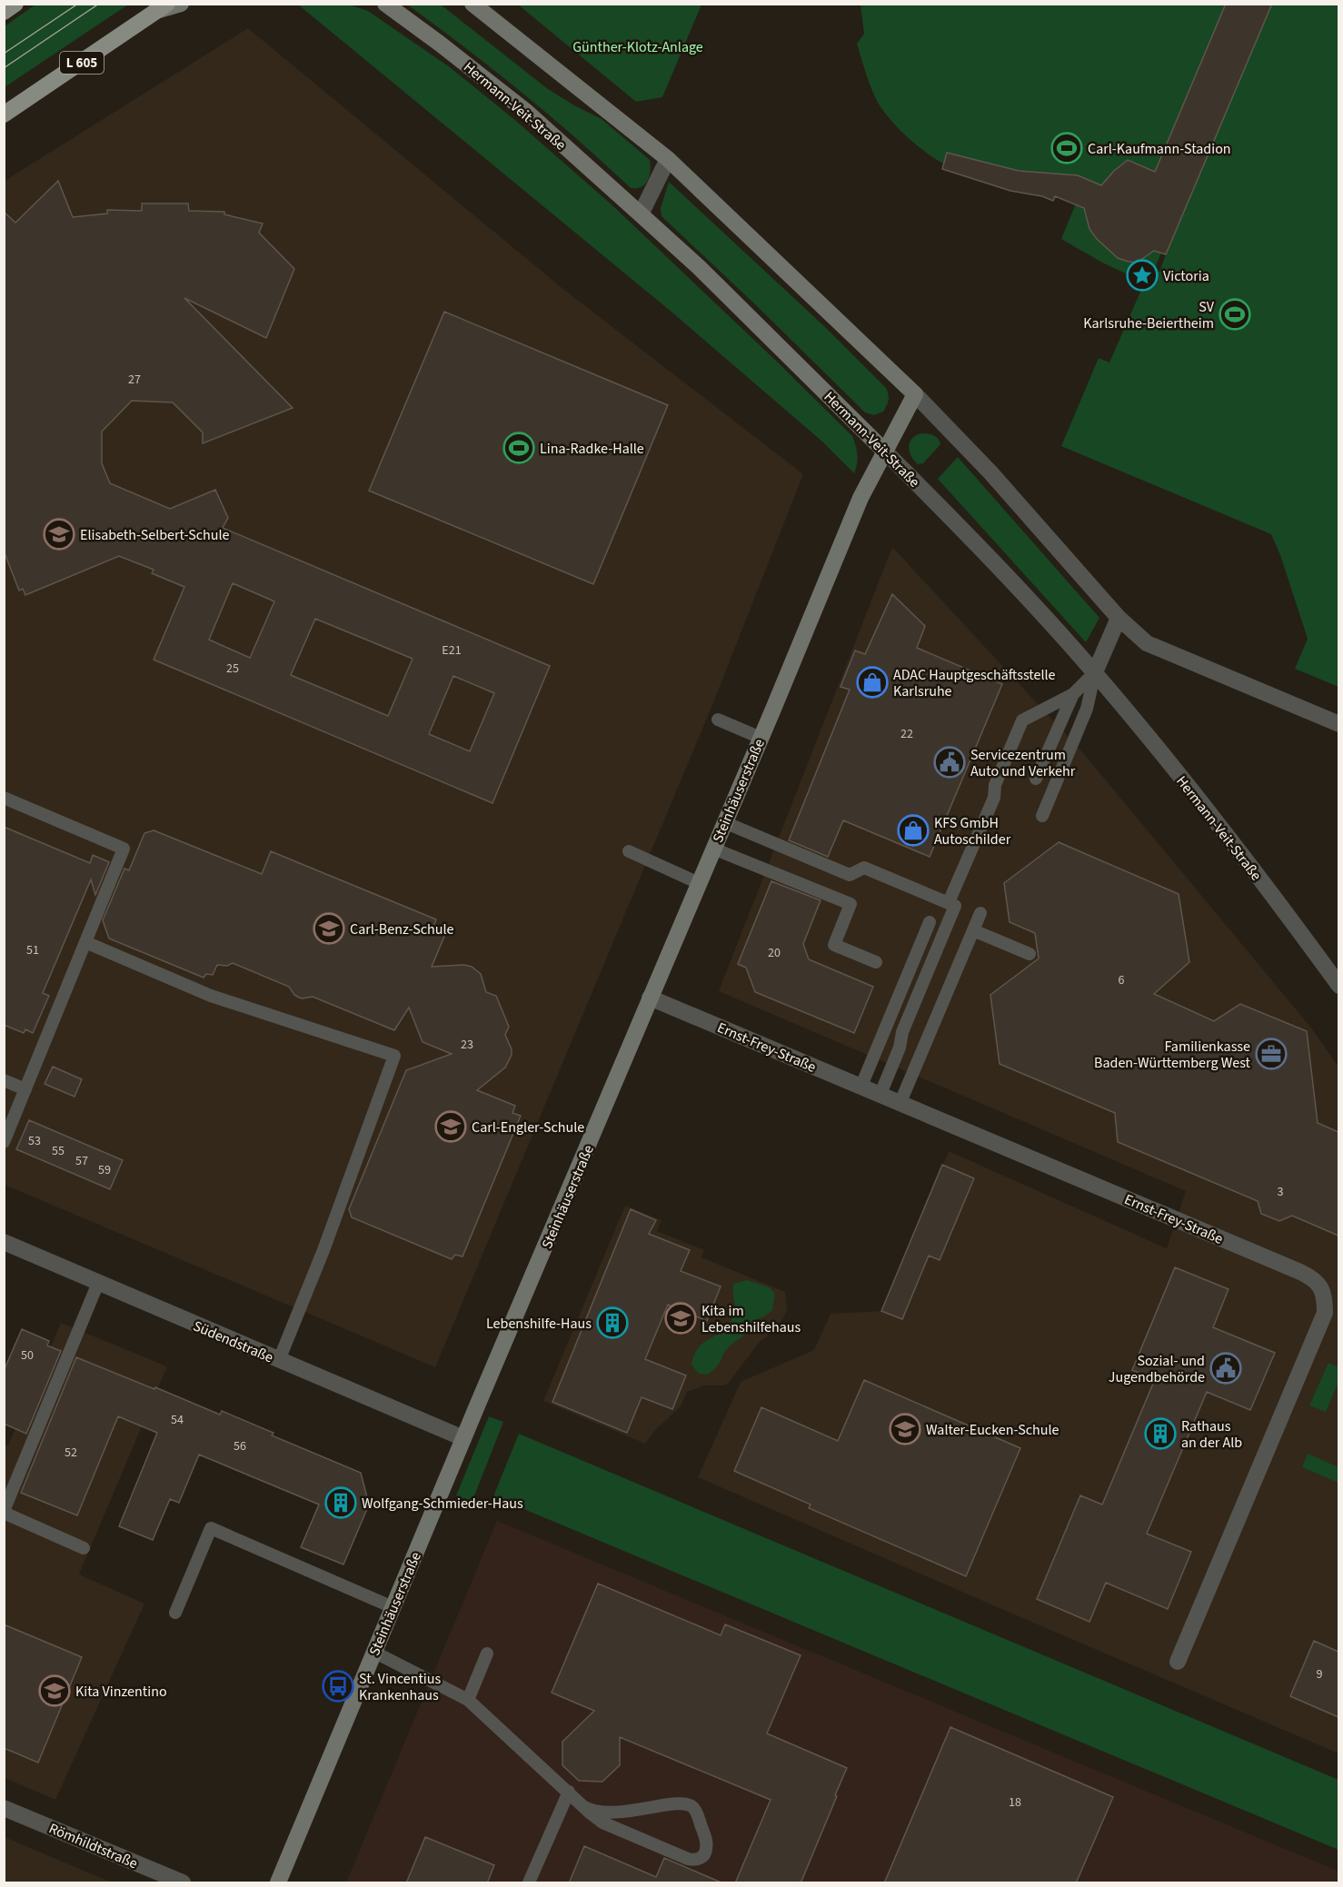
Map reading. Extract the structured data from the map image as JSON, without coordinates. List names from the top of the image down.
{
  "streets": {
    "main road": ["L 605"],
    "street": [
      "Hermann-Veit-Straße",
      "Steinhäuserstraße",
      "Ernst-Frey-Straße",
      "Südendstraße",
      "Römhildtstraße"
    ]
  },
  "crossings": [
    ["Hermann-Veit-Straße", "Steinhäuserstraße"],
    ["Steinhäuserstraße", "Ernst-Frey-Straße"],
    ["Steinhäuserstraße", "Südendstraße"]
  ],
  "parks": ["Günther-Klotz-Anlage"],
  "places": {
    "sports": ["Carl-Kaufmann-Stadion", "SV Karlsruhe-Beiertheim", "Lina-Radke-Halle"],
    "place": ["Victoria"],
    "school or university": [
      "Elisabeth-Selbert-Schule",
      "Carl-Benz-Schule",
      "Carl-Engler-Schule",
      "Kita im Lebenshilfehaus",
      "Walter-Eucken-Schule",
      "Kita Vinzentino"
    ],
    "shop": ["ADAC Hauptgeschäftsstelle Karlsruhe", "KFS GmbH Autoschilder"],
    "public building": ["Servicezentrum Auto und Verkehr", "Sozial- und Jugendbehörde"],
    "office": ["Familienkasse Baden-Württemberg West"],
    "building": ["Lebenshilfe-Haus", "Rathaus an der Alb", "Wolfgang-Schmieder-Haus"],
    "bus stop": ["St. Vincentius Krankenhaus"]
  },
  "house_numbers": [
    "27",
    "E21",
    "25",
    "22",
    "51",
    "20",
    "6",
    "23",
    "53",
    "55",
    "57",
    "59",
    "3",
    "50",
    "54",
    "56",
    "52",
    "9",
    "18"
  ]
}
